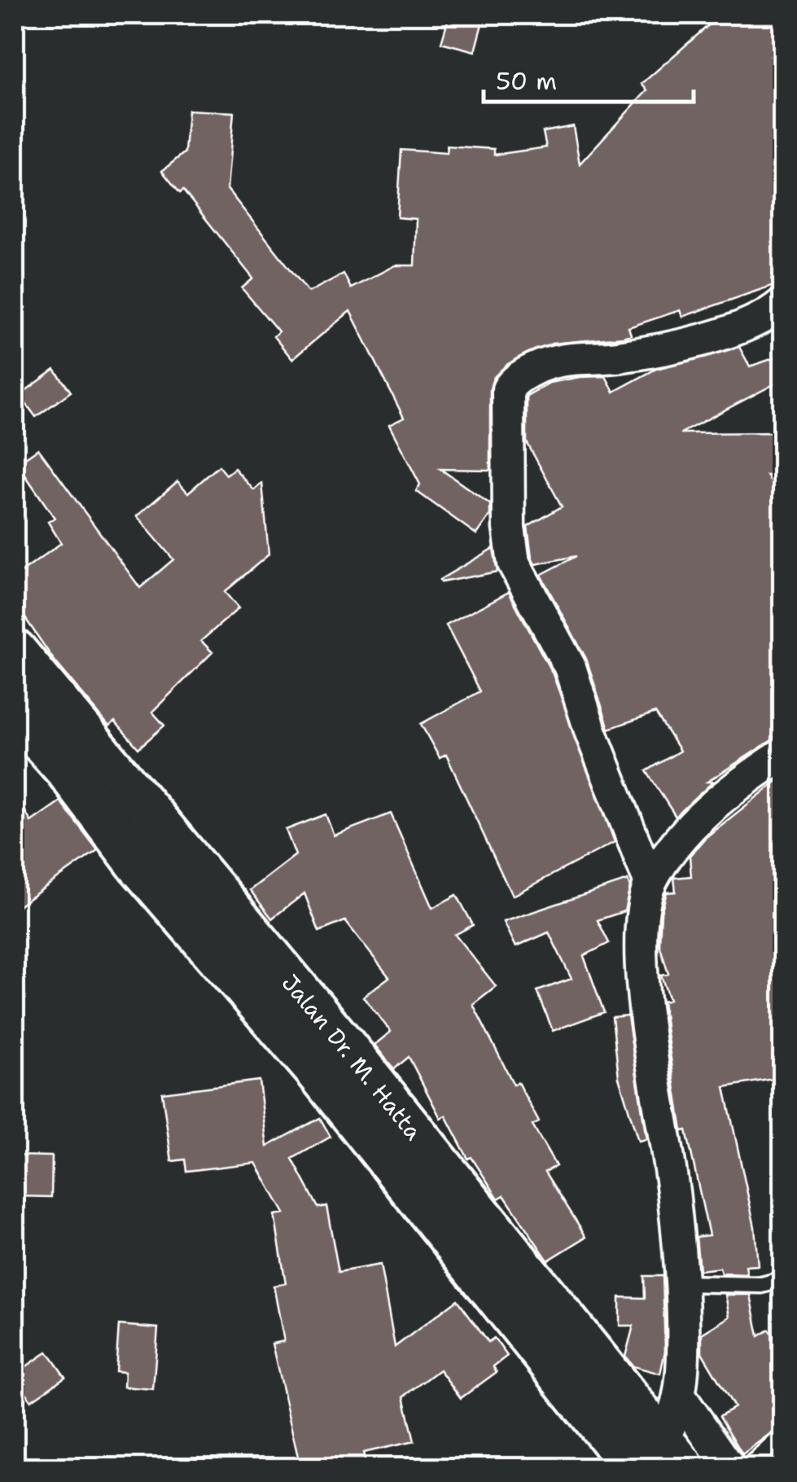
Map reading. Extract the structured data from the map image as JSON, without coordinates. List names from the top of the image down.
{
  "streets": {
    "main road": ["Jalan Dr. M. Hatta"]
  },
  "scale_bar": "50 m"
}
